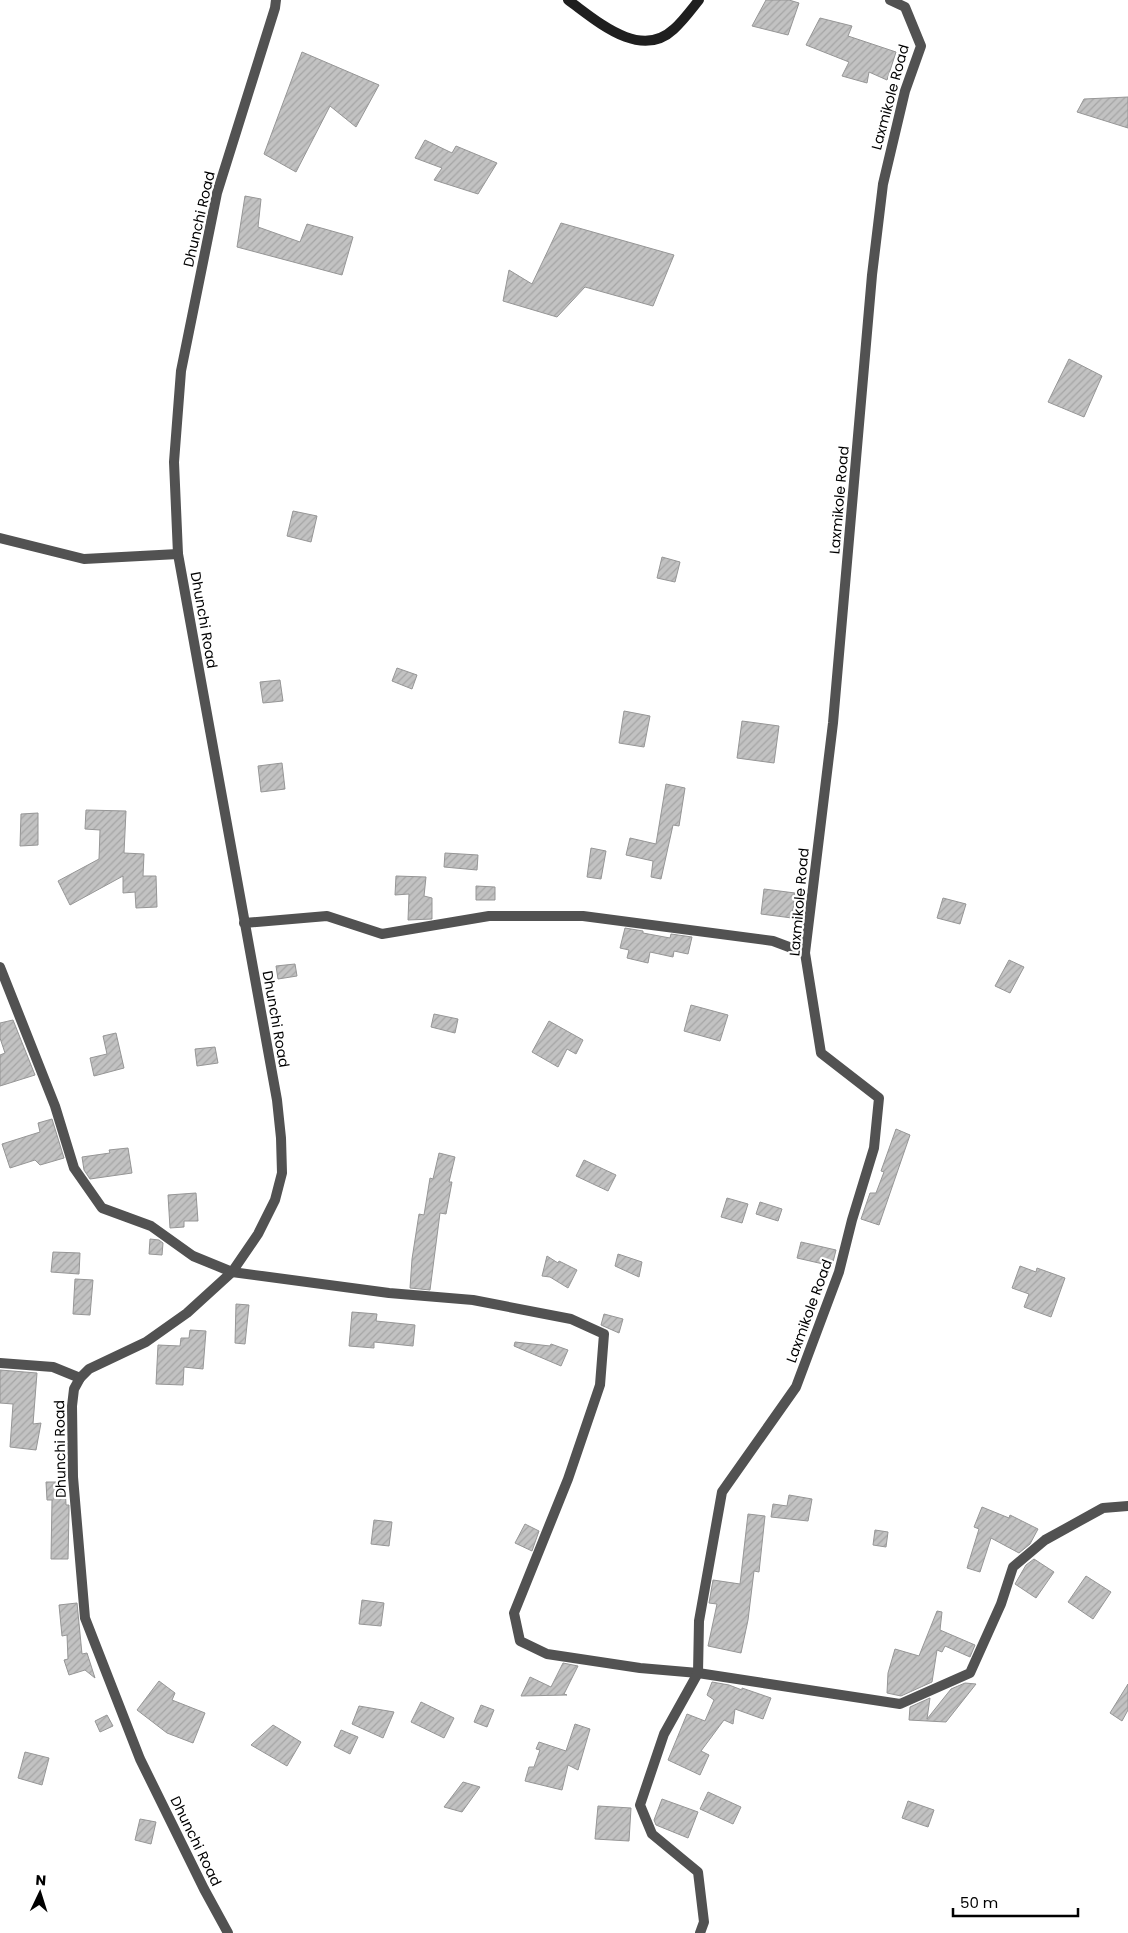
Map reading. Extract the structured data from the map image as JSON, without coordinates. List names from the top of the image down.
{
  "streets": {
    "street": ["Laxmikole Road", "Dhunchi Road"]
  },
  "scale_bar": "50 m",
  "north": "top"
}
